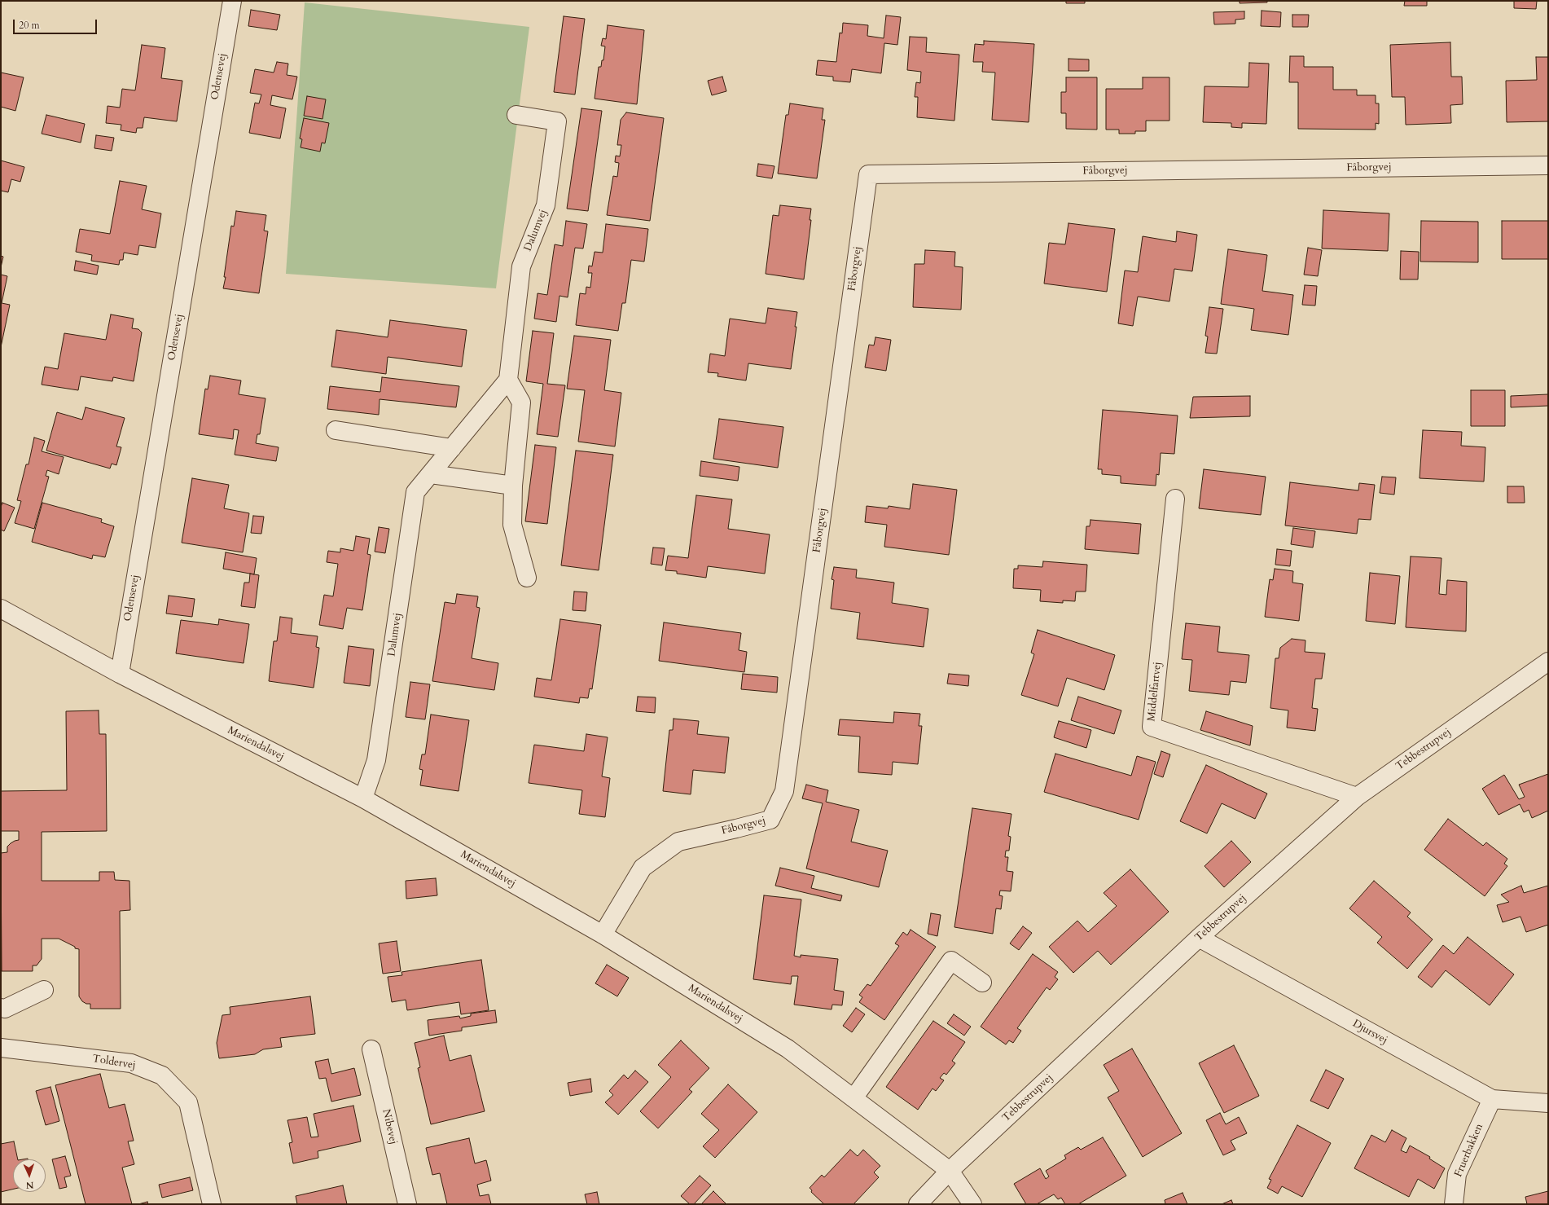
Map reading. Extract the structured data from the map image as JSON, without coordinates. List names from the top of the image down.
{
  "streets": {
    "street": [
      "Odensevej",
      "Fåborgvej",
      "Dalumvej",
      "Middelfartvej",
      "Mariendalsvej",
      "Tebbestrupvej",
      "Djursvej",
      "Toldervej",
      "Nibevej",
      "Fruerbakken"
    ]
  },
  "crossings": [
    ["Odensevej", "Mariendalsvej"],
    ["Fåborgvej", "Mariendalsvej"],
    ["Dalumvej", "Mariendalsvej"],
    ["Middelfartvej", "Tebbestrupvej"],
    ["Mariendalsvej", "Tebbestrupvej"],
    ["Tebbestrupvej", "Djursvej"],
    ["Djursvej", "Fruerbakken"]
  ],
  "scale_bar": "20 m",
  "north": "bottom"
}
